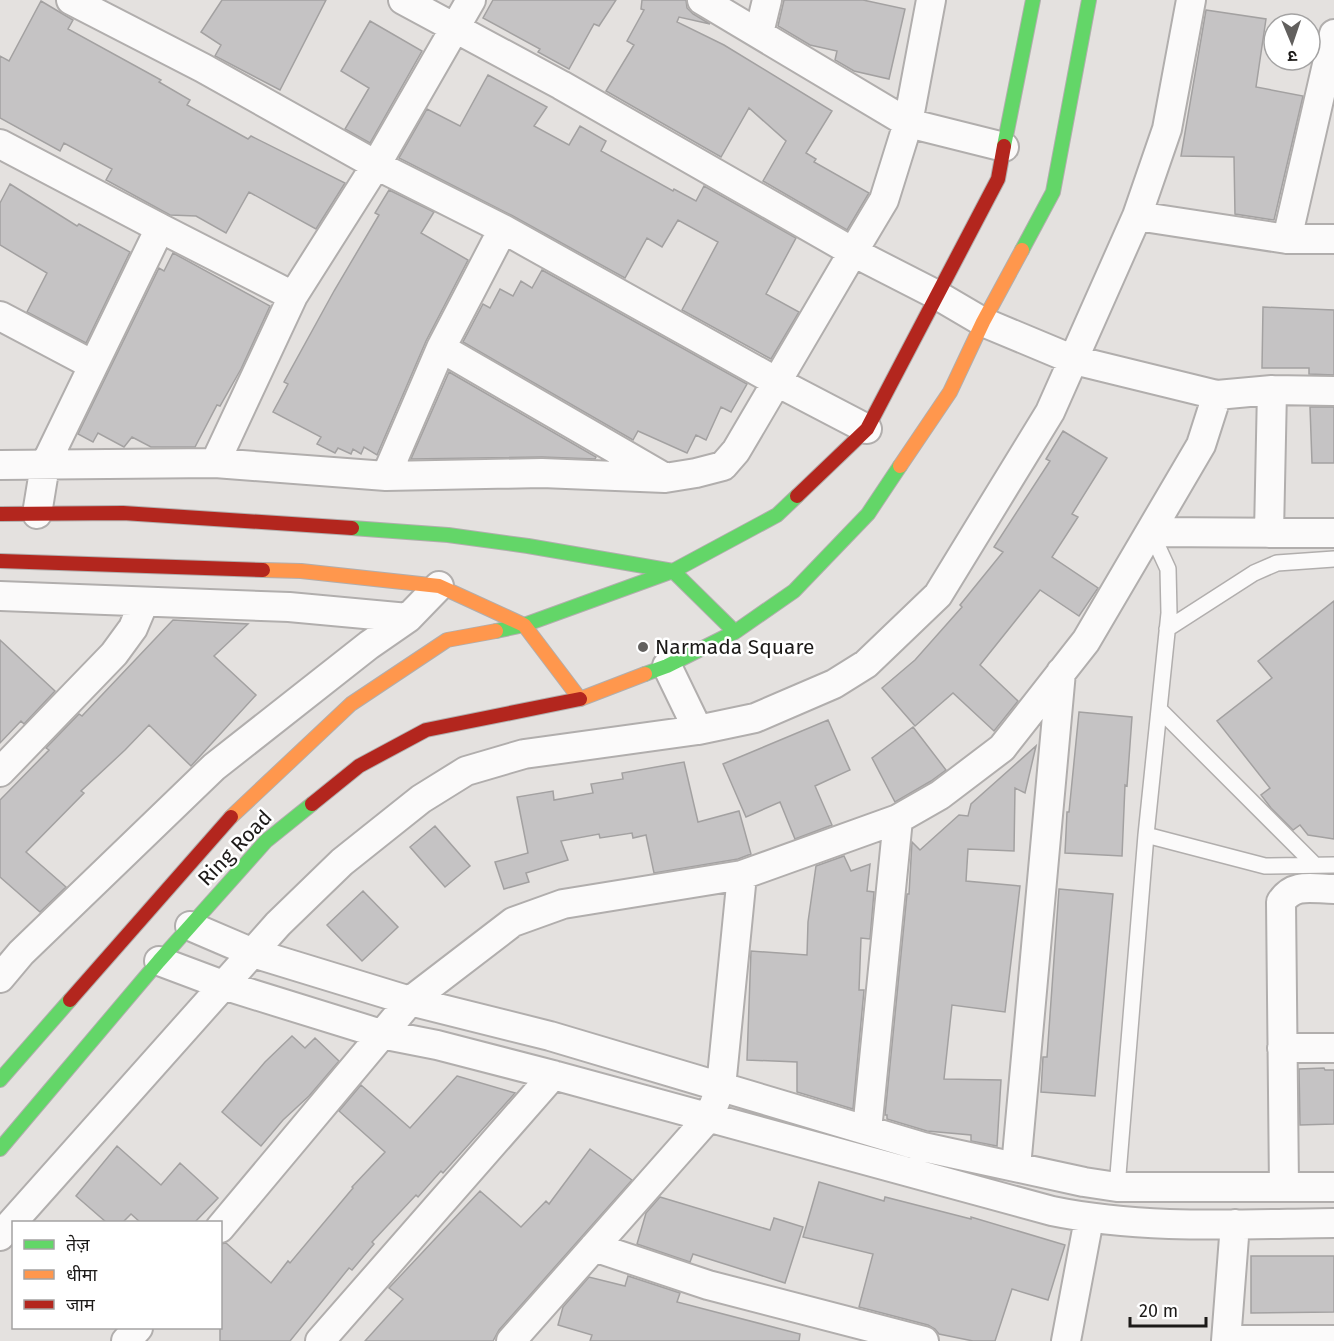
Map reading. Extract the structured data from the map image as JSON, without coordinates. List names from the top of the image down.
{
  "streets": {
    "main road": ["Ring Road"]
  },
  "places": ["Narmada Square"],
  "legend": ["तेज़", "धीमा", "जाम"],
  "scale_bar": "20 m",
  "north": "bottom"
}
